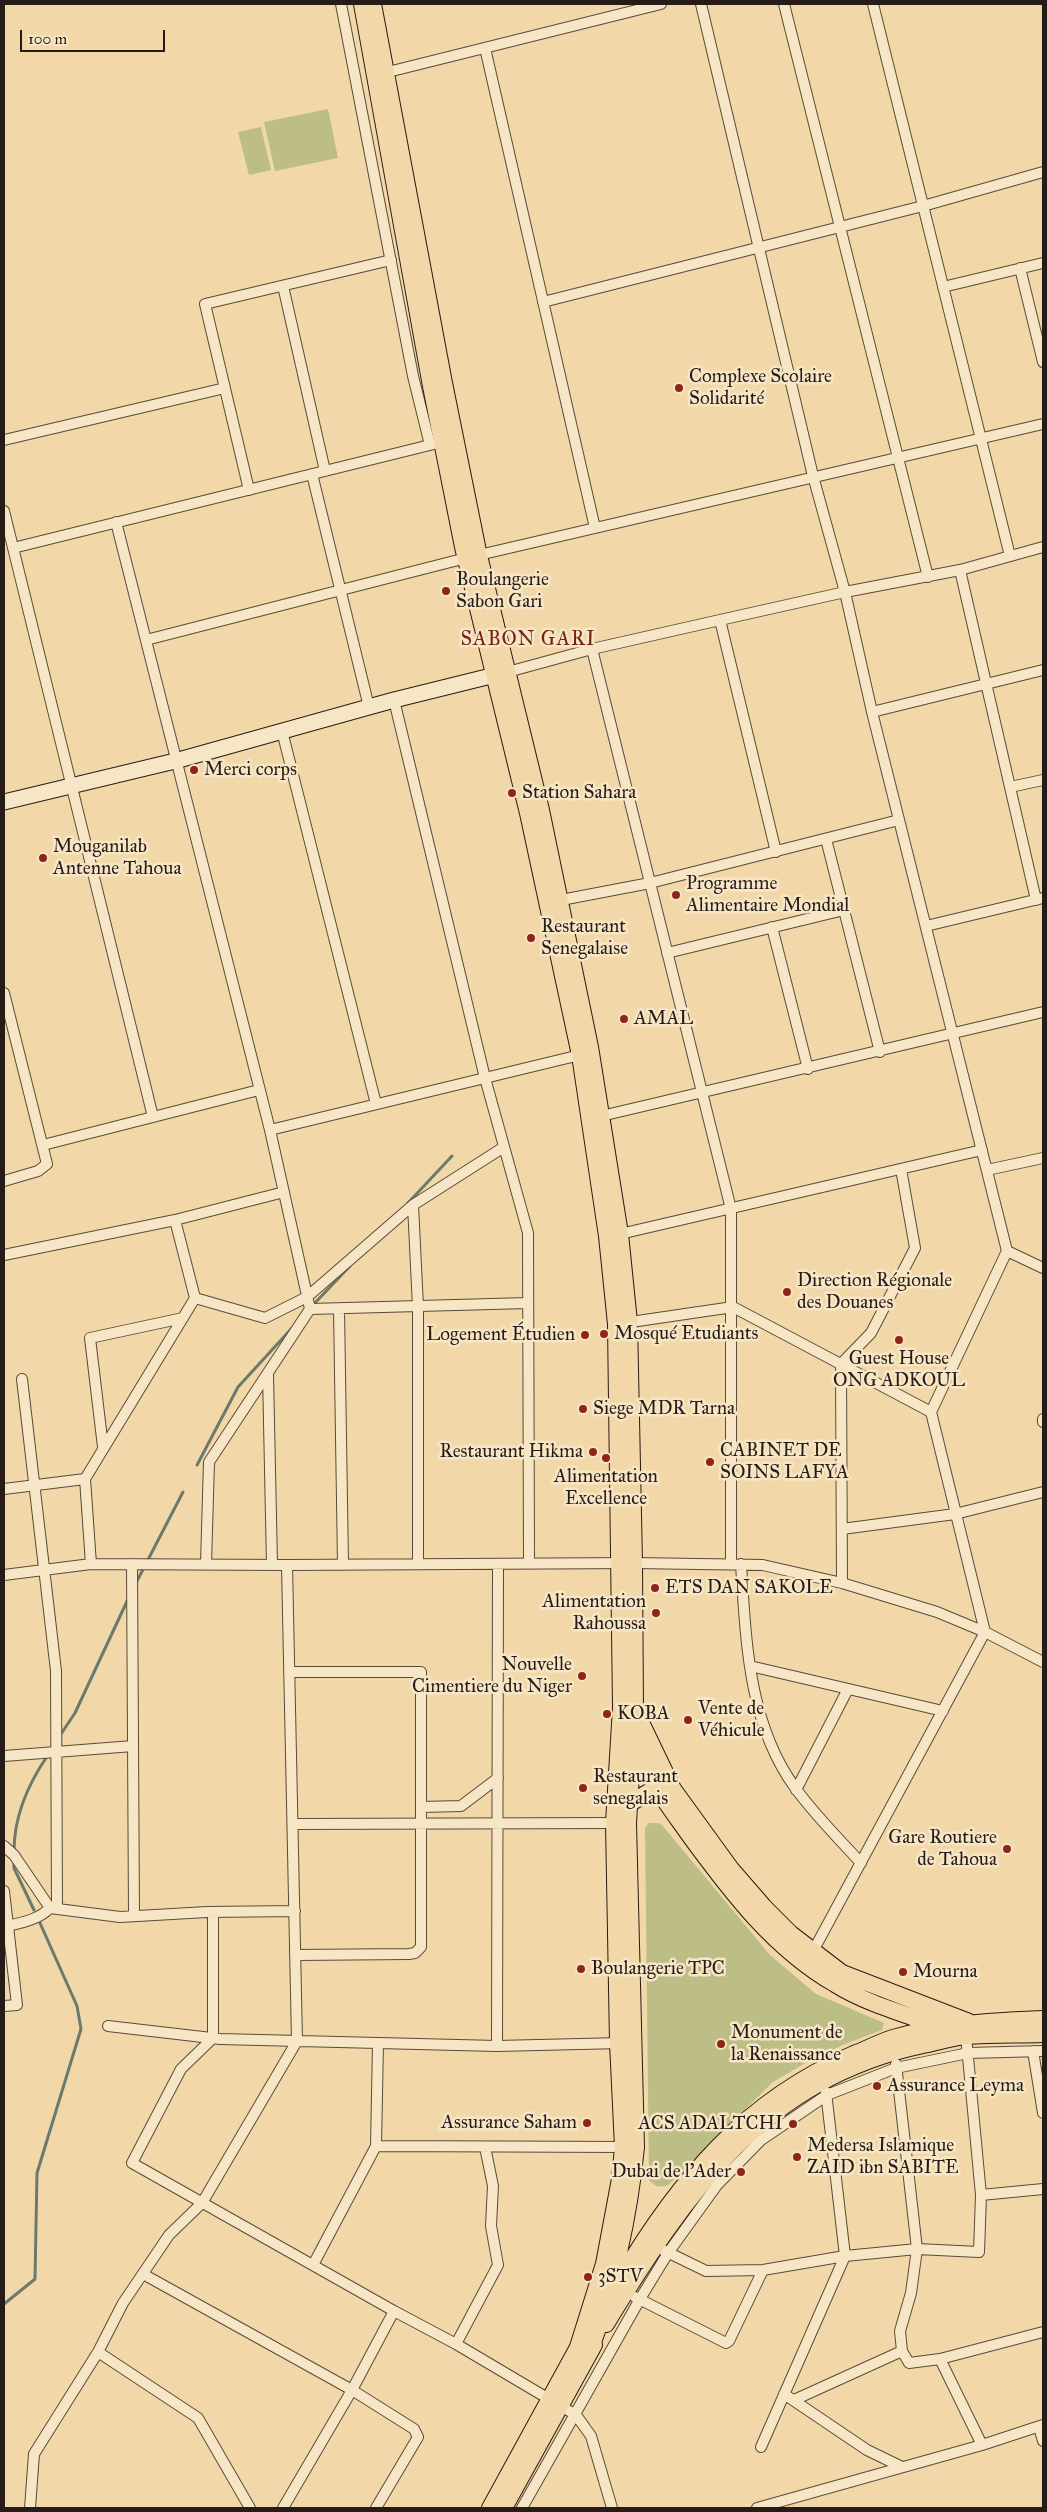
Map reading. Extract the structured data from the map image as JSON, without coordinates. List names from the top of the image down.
{
  "districts": ["SABON GARI"],
  "places": [
    "Complexe Scolaire Solidarité",
    "Boulangerie Sabon Gari",
    "Merci corps",
    "Station Sahara",
    "Mouganilab Antenne Tahoua",
    "Programme Alimentaire Mondial",
    "Restaurant Senegalaise",
    "AMAL",
    "Direction Régionale des Douanes",
    "Mosqué Etudiants",
    "Logement Étudien",
    "Guest House ONG ADKOUL",
    "Siege MDR Tarna",
    "Restaurant Hikma",
    "Alimentation Excellence",
    "CABINET DE SOINS LAFYA",
    "ETS DAN SAKOLE",
    "Alimentation Rahoussa",
    "Nouvelle Cimentiere du Niger",
    "KOBA",
    "Vente de Véhicule",
    "Restaurant senegalais",
    "Gare Routiere de Tahoua",
    "Boulangerie TPC",
    "Mourna",
    "Monument de la Renaissance",
    "Assurance Leyma",
    "Assurance Saham",
    "ACS ADALTCHI",
    "Medersa Islamique ZAID ibn SABITE",
    "Dubai de l'Ader",
    "3STV"
  ],
  "scale_bar": "100 m"
}
